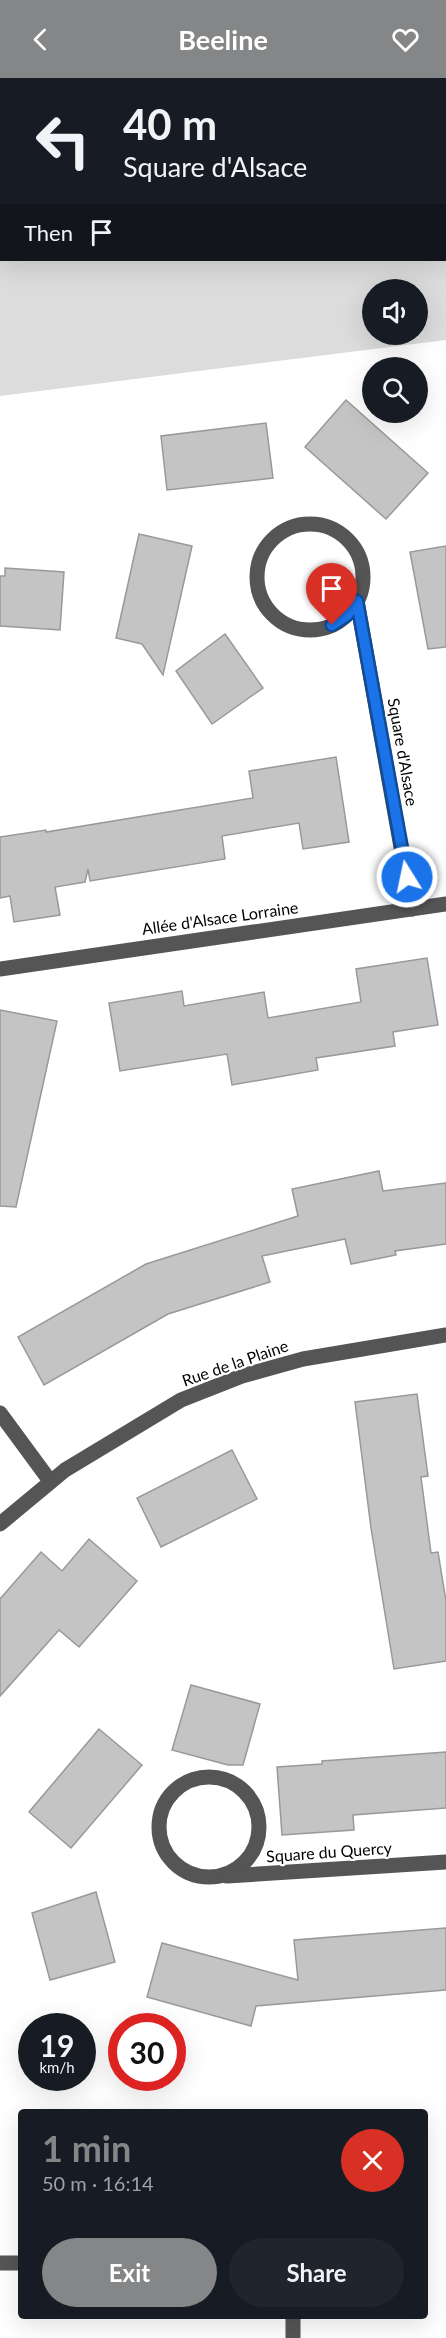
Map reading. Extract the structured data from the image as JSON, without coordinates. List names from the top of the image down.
{
  "streets": {
    "street": [
      "Square d'Alsace",
      "Allée d'Alsace Lorraine",
      "Rue de la Plaine",
      "Square du Quercy"
    ]
  },
  "crossings": [
    ["Square d'Alsace", "Allée d'Alsace Lorraine"]
  ],
  "page": {
    "header": "Beeline",
    "turn": ["40 m", "Square d'Alsace"],
    "then": "Then",
    "speed": "19 km/h",
    "limit": "30",
    "heading": ["1 min", "50 m · 16:14"],
    "buttons": ["Exit", "Share"]
  }
}
